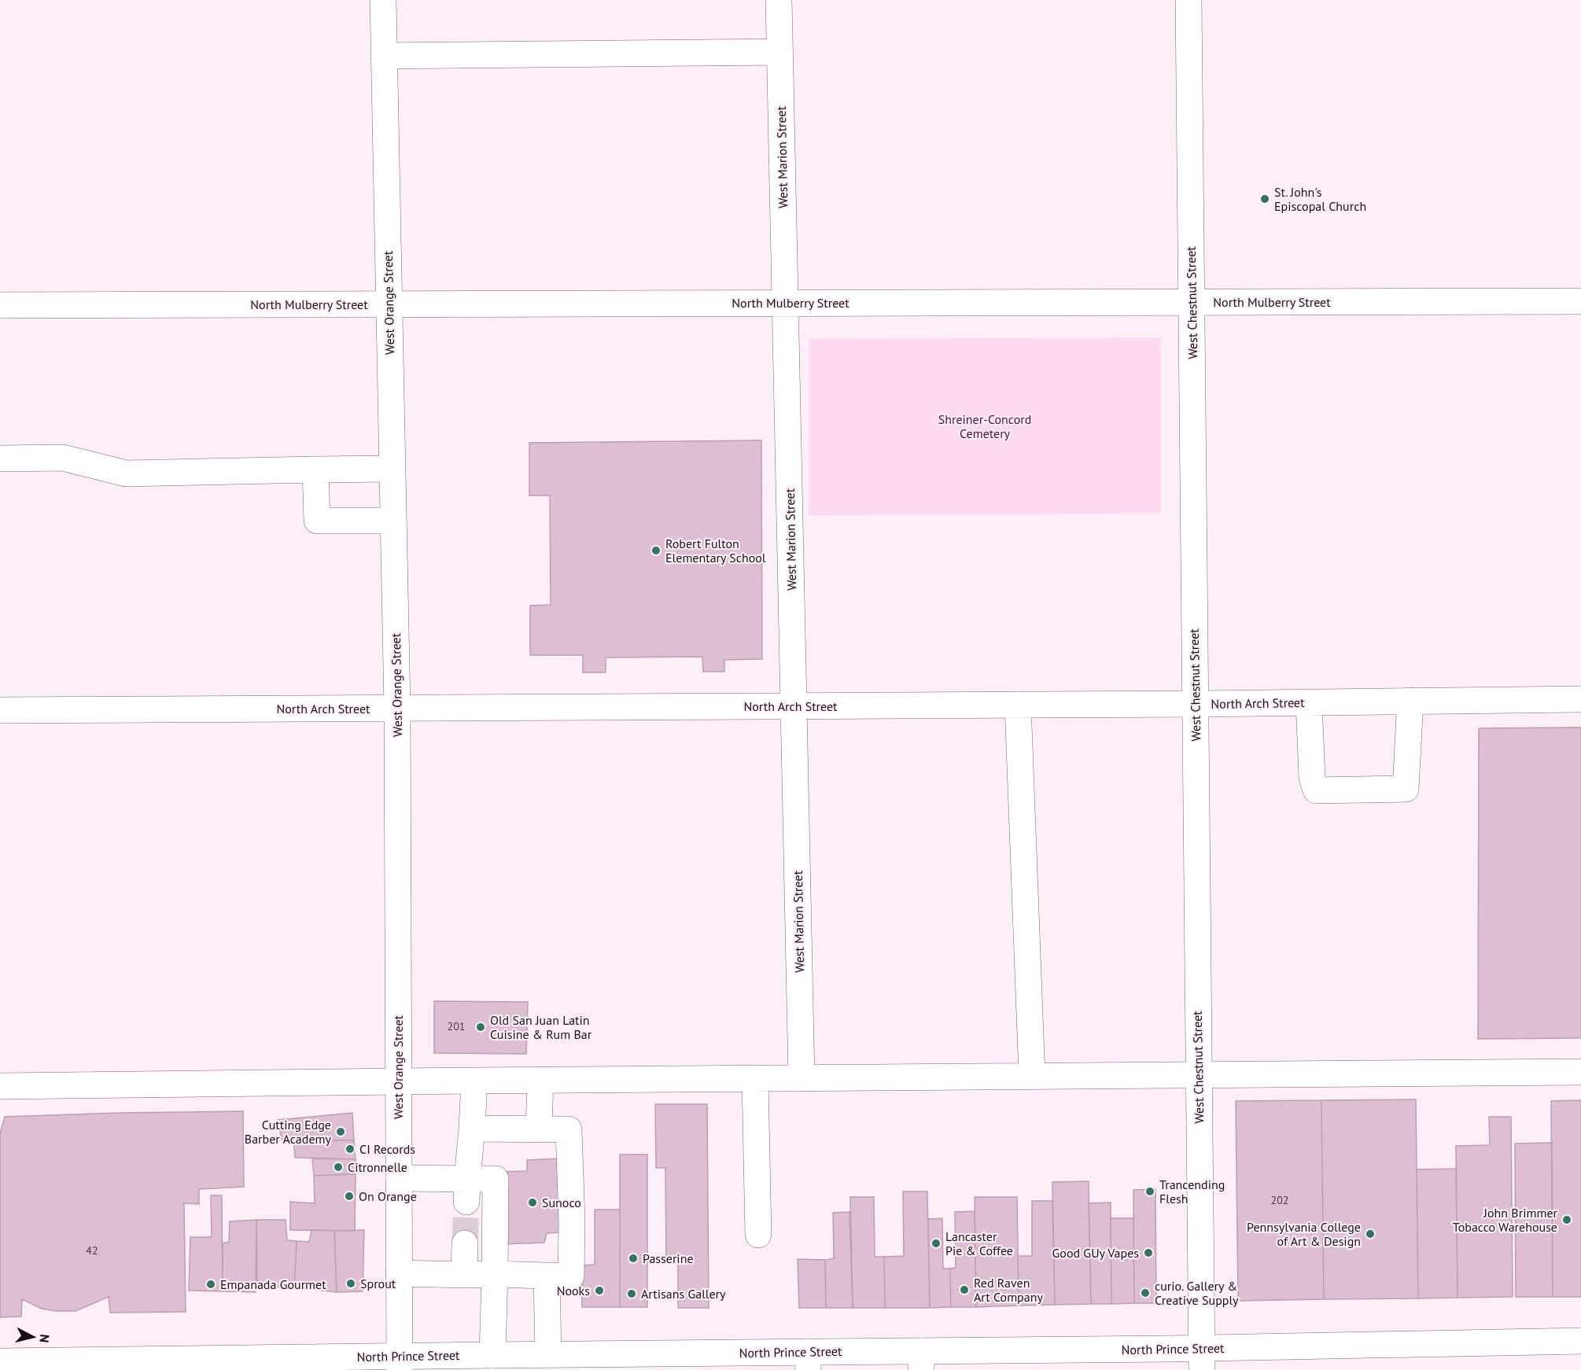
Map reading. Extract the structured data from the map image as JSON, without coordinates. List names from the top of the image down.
{
  "streets": {
    "main road": [
      "West Marion Street",
      "North Mulberry Street",
      "West Orange Street",
      "West Chestnut Street",
      "North Arch Street",
      "North Prince Street"
    ]
  },
  "crossings": [
    ["West Marion Street", "North Mulberry Street"],
    ["West Marion Street", "North Arch Street"],
    ["North Mulberry Street", "West Orange Street"],
    ["North Mulberry Street", "West Chestnut Street"],
    ["West Orange Street", "North Arch Street"],
    ["West Orange Street", "North Prince Street"],
    ["West Chestnut Street", "North Arch Street"],
    ["West Chestnut Street", "North Prince Street"]
  ],
  "parks": ["Shreiner-Concord Cemetery"],
  "places": [
    "St. John's Episcopal Church",
    "Robert Fulton Elementary School",
    "Old San Juan Latin Cuisine & Rum Bar",
    "Cutting Edge Barber Academy",
    "CI Records",
    "Citronnelle",
    "Trancending Flesh",
    "On Orange",
    "Sunoco",
    "John Brimmer Tobacco Warehouse",
    "Pennsylvania College of Art & Design",
    "Lancaster Pie & Coffee",
    "Good GUy Vapes",
    "Passerine",
    "Sprout",
    "Empanada Gourmet",
    "Red Raven Art Company",
    "Nooks",
    "curio. Gallery & Creative Supply",
    "Artisans Gallery"
  ],
  "house_numbers": ["201", "202", "42"],
  "north": "right"
}
